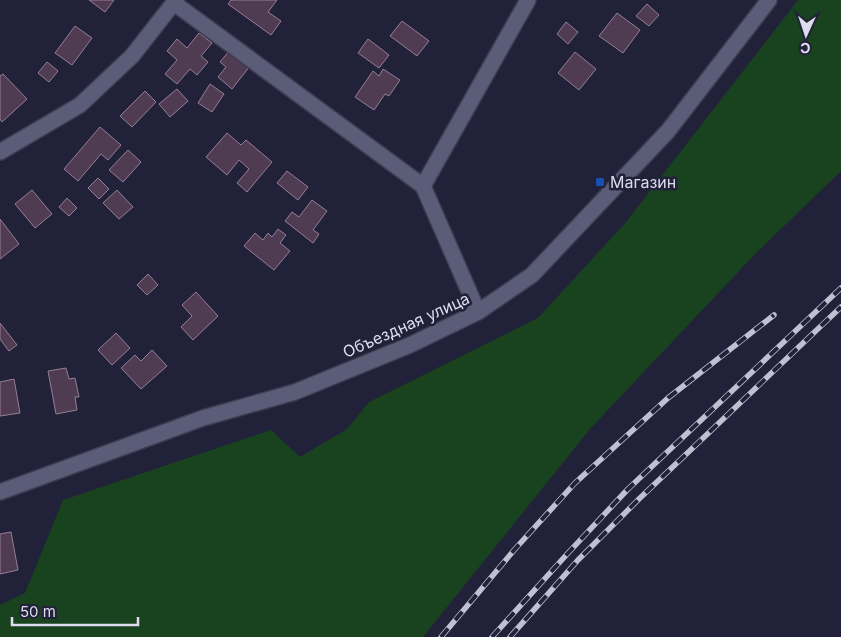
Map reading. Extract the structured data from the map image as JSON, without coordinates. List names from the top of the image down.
{
  "streets": {
    "street": ["Объездная улица"]
  },
  "places": {
    "transit": ["Магазин"]
  },
  "scale_bar": "50 m",
  "north": "bottom"
}
